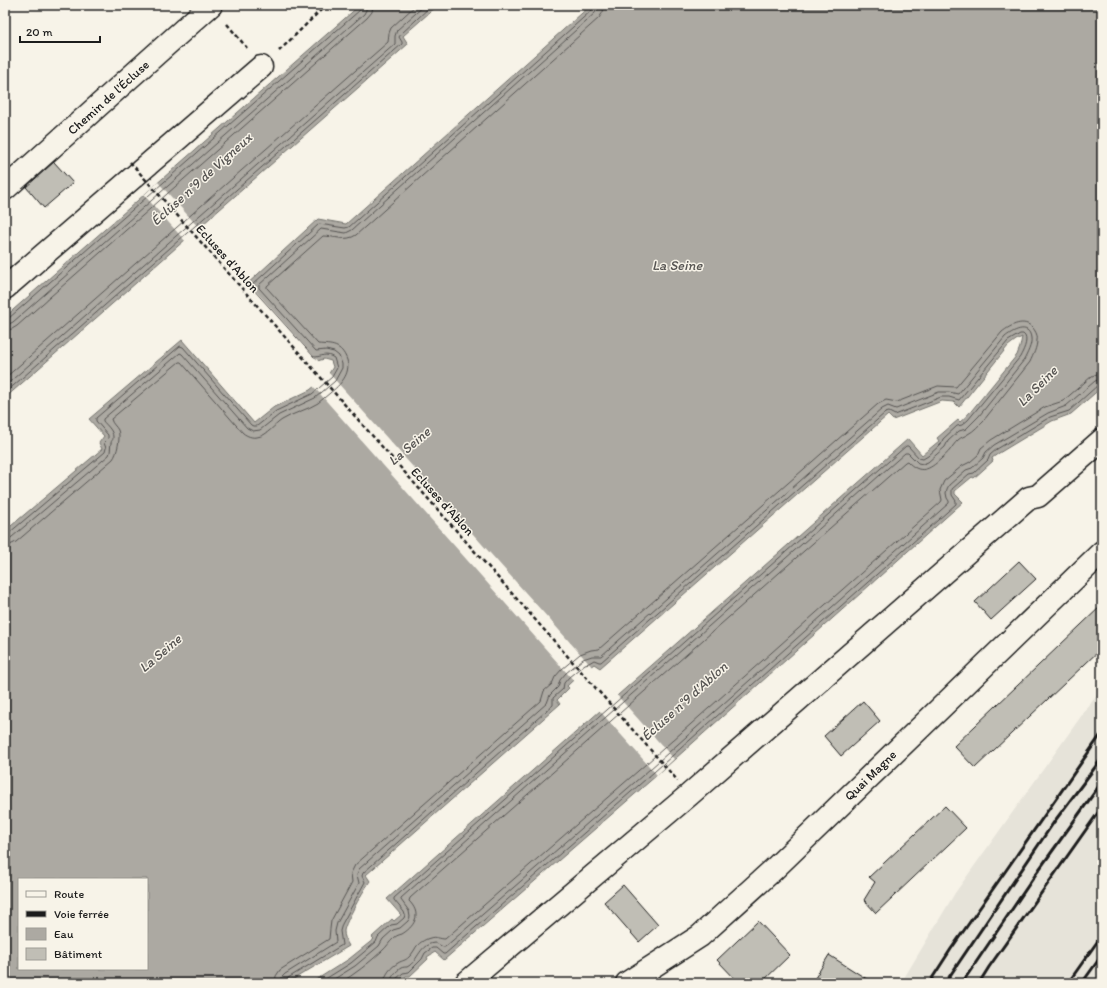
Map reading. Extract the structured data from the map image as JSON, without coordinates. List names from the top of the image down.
{
  "streets": {
    "main road": ["Chemin de l'Écluse", "Quai Magne"],
    "path": ["Ecluses d'Ablon"]
  },
  "water": ["Écluse n°9 de Vigneux", "La Seine", "Écluse n°9 d'Ablon"],
  "legend": [
    "Route",
    "Voie ferrée",
    "Eau",
    "Bâtiment"
  ],
  "scale_bar": "20 m"
}
